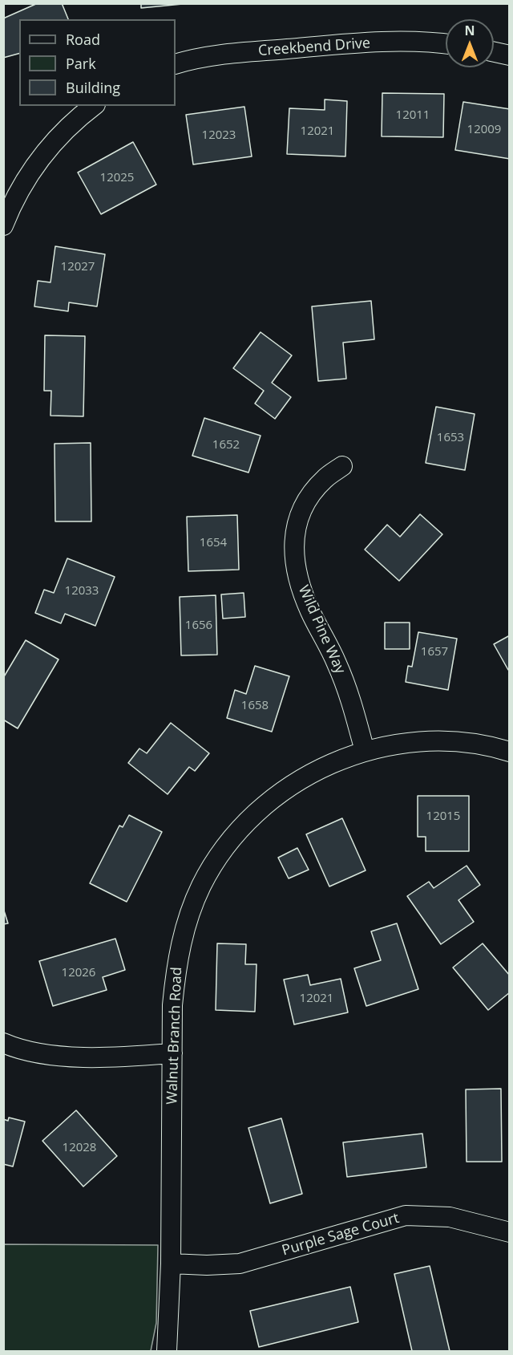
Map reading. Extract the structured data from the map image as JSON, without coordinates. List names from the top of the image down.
{
  "streets": {
    "street": [
      "Creekbend Drive",
      "Wild Pine Way",
      "Walnut Branch Road",
      "Purple Sage Court"
    ]
  },
  "crossings": [
    ["Wild Pine Way", "Walnut Branch Road"],
    ["Walnut Branch Road", "Purple Sage Court"]
  ],
  "house_numbers": [
    "12011",
    "12009",
    "12021",
    "12023",
    "12025",
    "12027",
    "1653",
    "1652",
    "1654",
    "12033",
    "1656",
    "1657",
    "1658",
    "12015",
    "12026",
    "12021",
    "12028"
  ],
  "legend": ["Road", "Park", "Building"],
  "north": "top"
}
